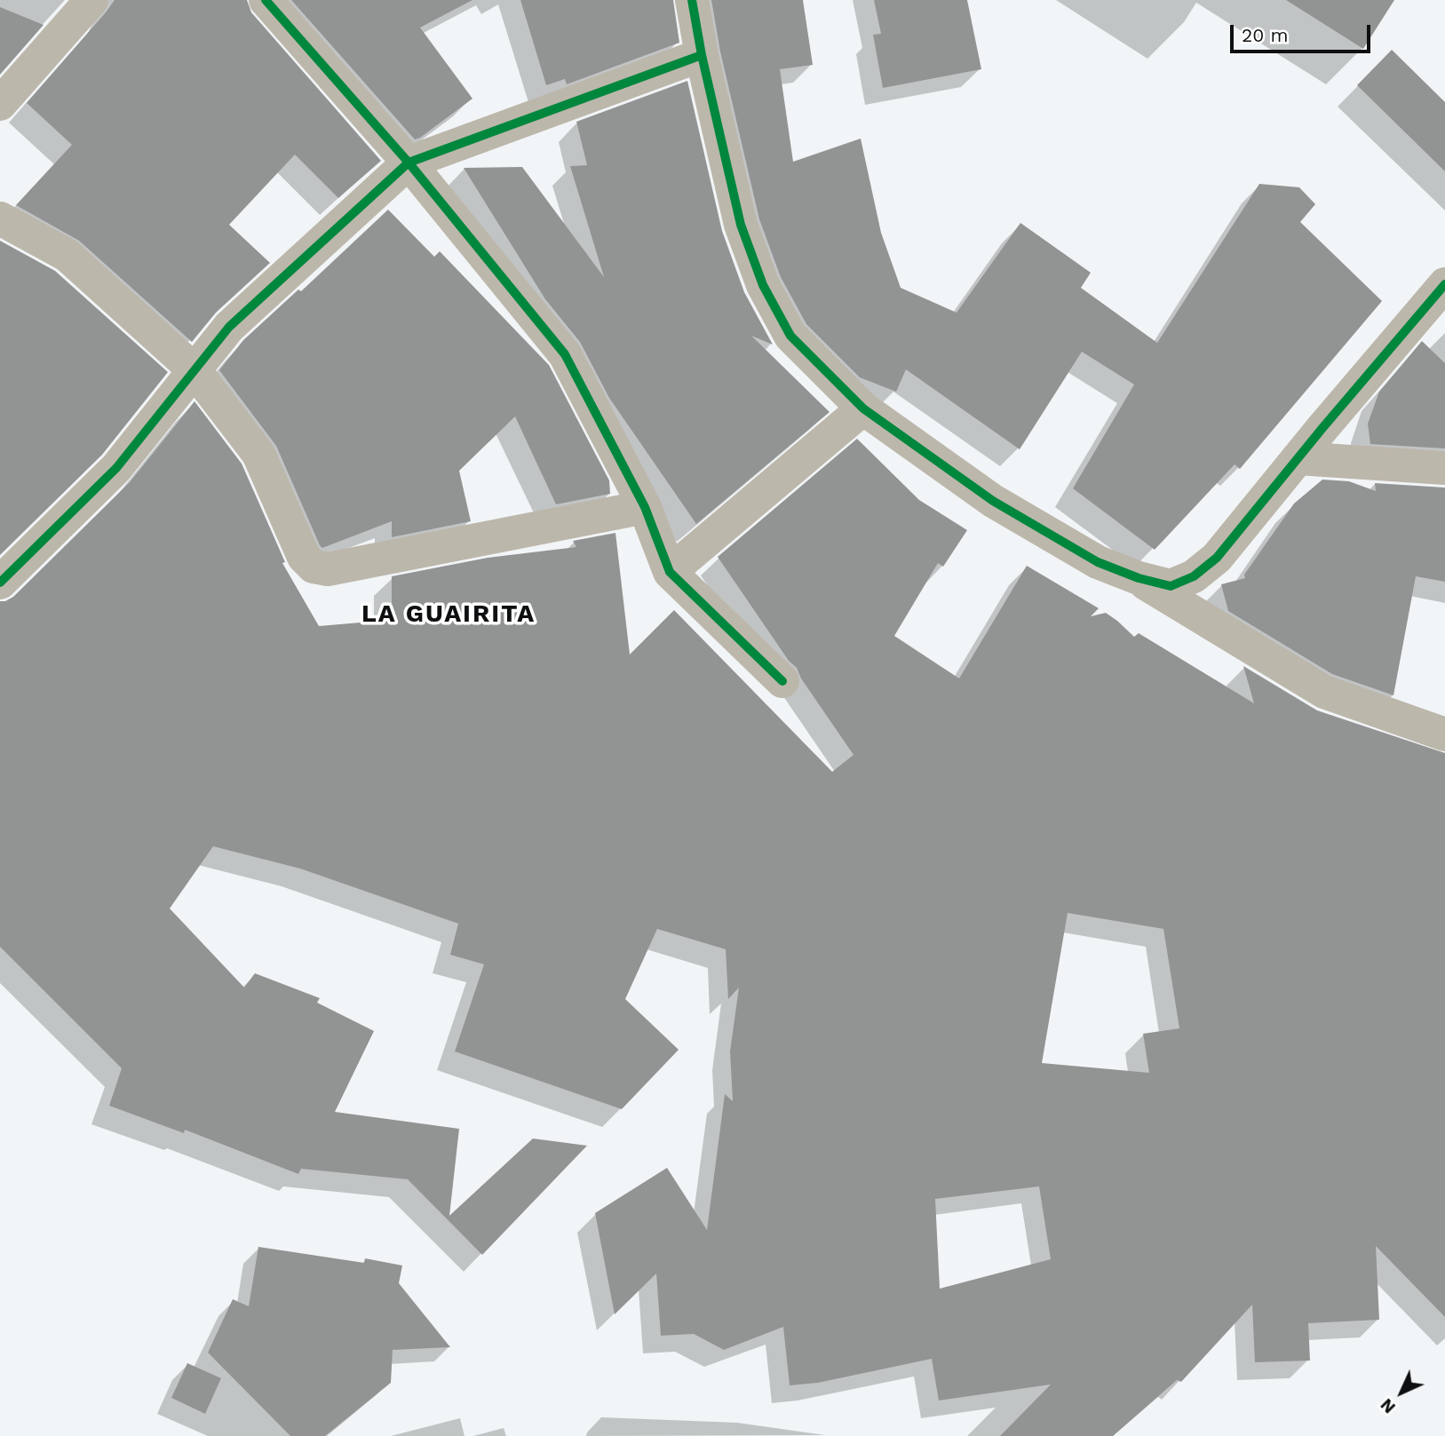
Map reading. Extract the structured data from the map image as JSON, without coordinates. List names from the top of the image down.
{
  "districts": ["LA GUAIRITA"],
  "scale_bar": "20 m",
  "north": "bottom left"
}
